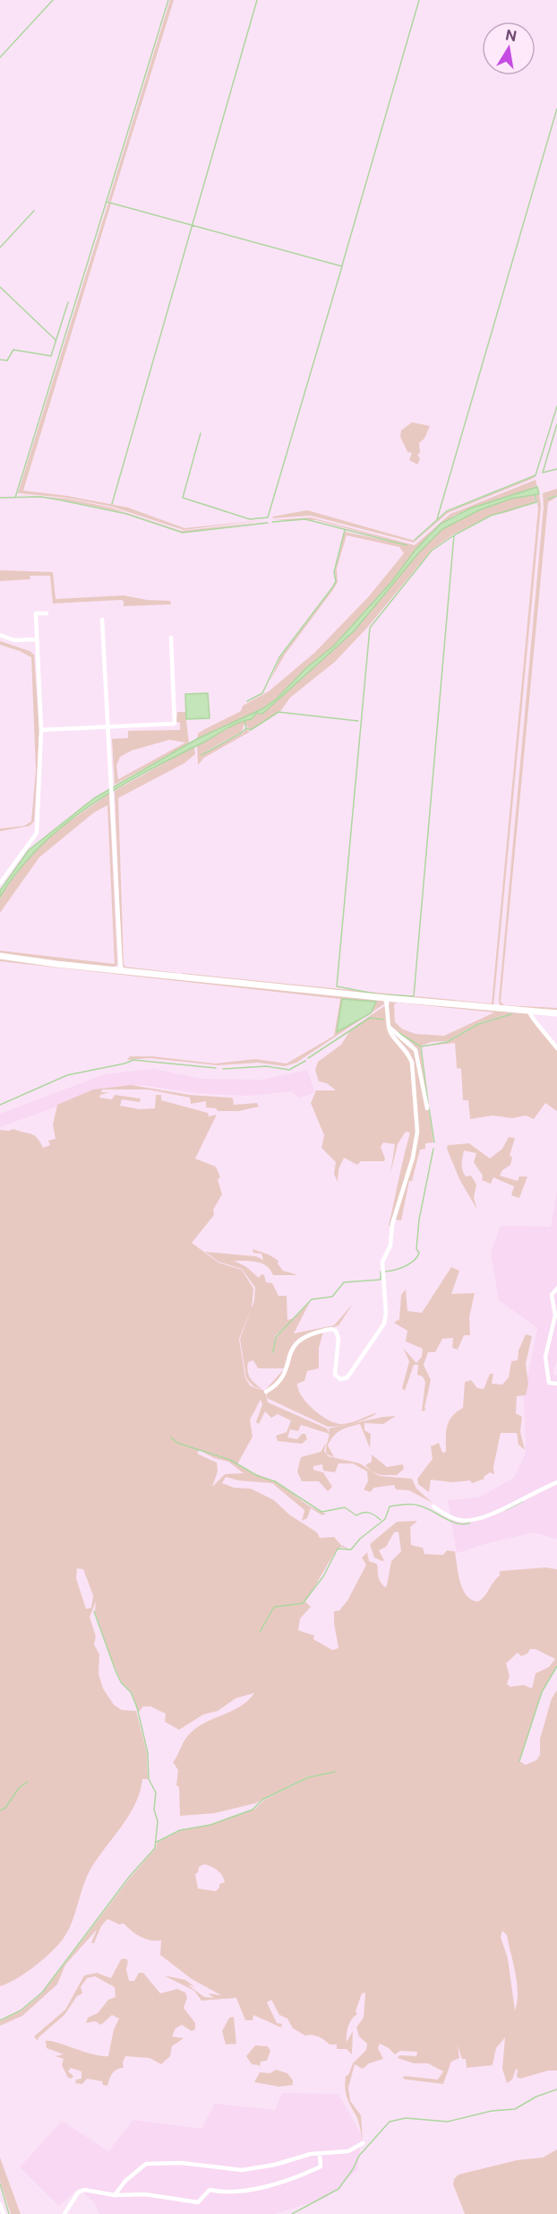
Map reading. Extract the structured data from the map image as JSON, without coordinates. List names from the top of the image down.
{
  "north": "top"
}
